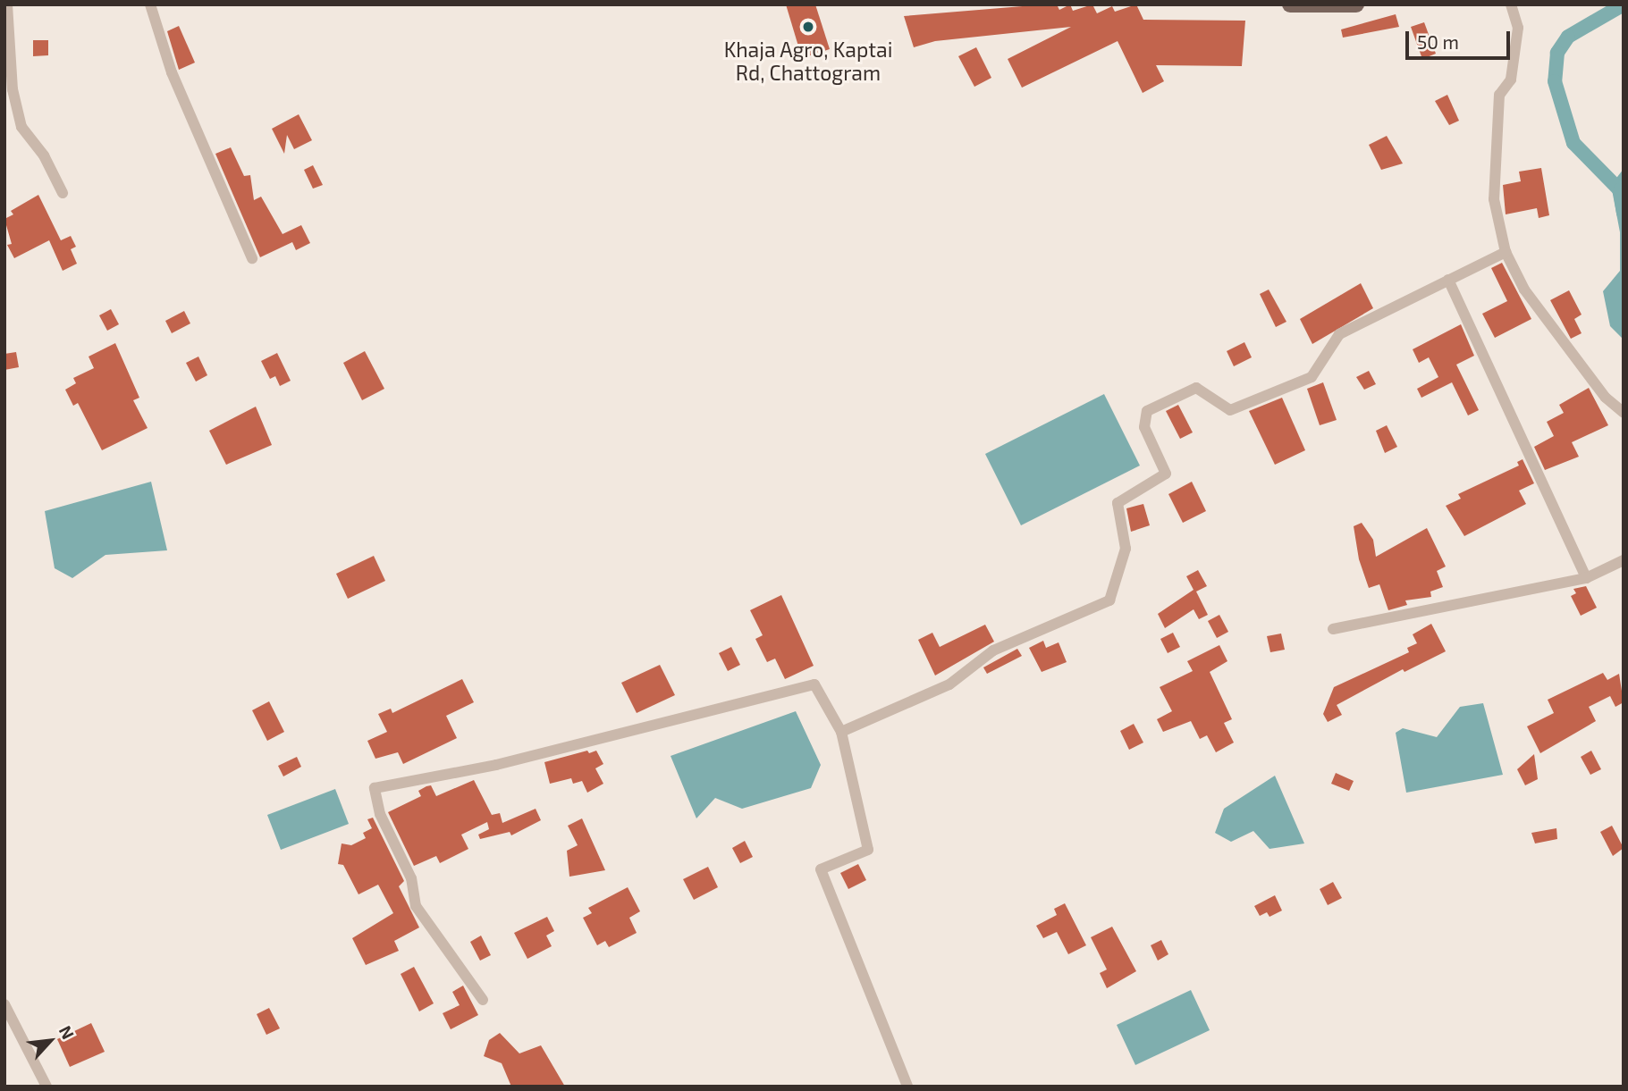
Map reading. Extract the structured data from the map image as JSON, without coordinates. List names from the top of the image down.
{
  "places": ["Khaja Agro, Kaptai Rd, Chattogram"],
  "scale_bar": "50 m",
  "north": "top right"
}
